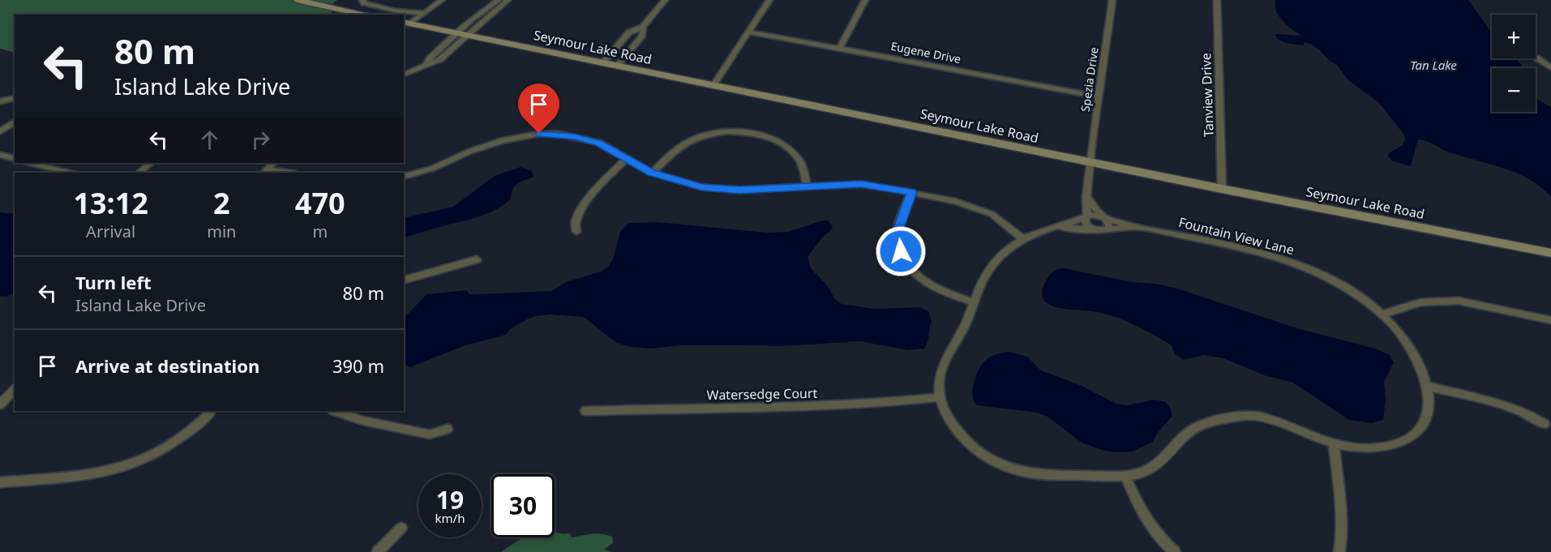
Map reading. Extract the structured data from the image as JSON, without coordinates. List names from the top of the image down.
{
  "streets": {
    "street": [
      "Seymour Lake Road",
      "Eugene Drive",
      "Spezia Drive",
      "Tanview Drive",
      "Fountain View Lane",
      "Watersedge Court"
    ]
  },
  "crossings": [
    ["Seymour Lake Road", "Spezia Drive"],
    ["Seymour Lake Road", "Tanview Drive"],
    ["Eugene Drive", "Spezia Drive"],
    ["Fountain View Lane", "Watersedge Court"]
  ],
  "water": ["Tan Lake"],
  "page": {
    "map_buttons": ["+", "−"],
    "turn": ["80 m", "Island Lake Drive"],
    "eta": [
      "13:12",
      "Arrival",
      "2",
      "min",
      "470",
      "m"
    ],
    "list": [
      {
        "name": "Turn left",
        "note": "Island Lake Drive",
        "value": "80 m"
      },
      {
        "name": "Arrive at destination",
        "value": "390 m"
      }
    ],
    "speed": "19 km/h",
    "limit": "30"
  }
}
